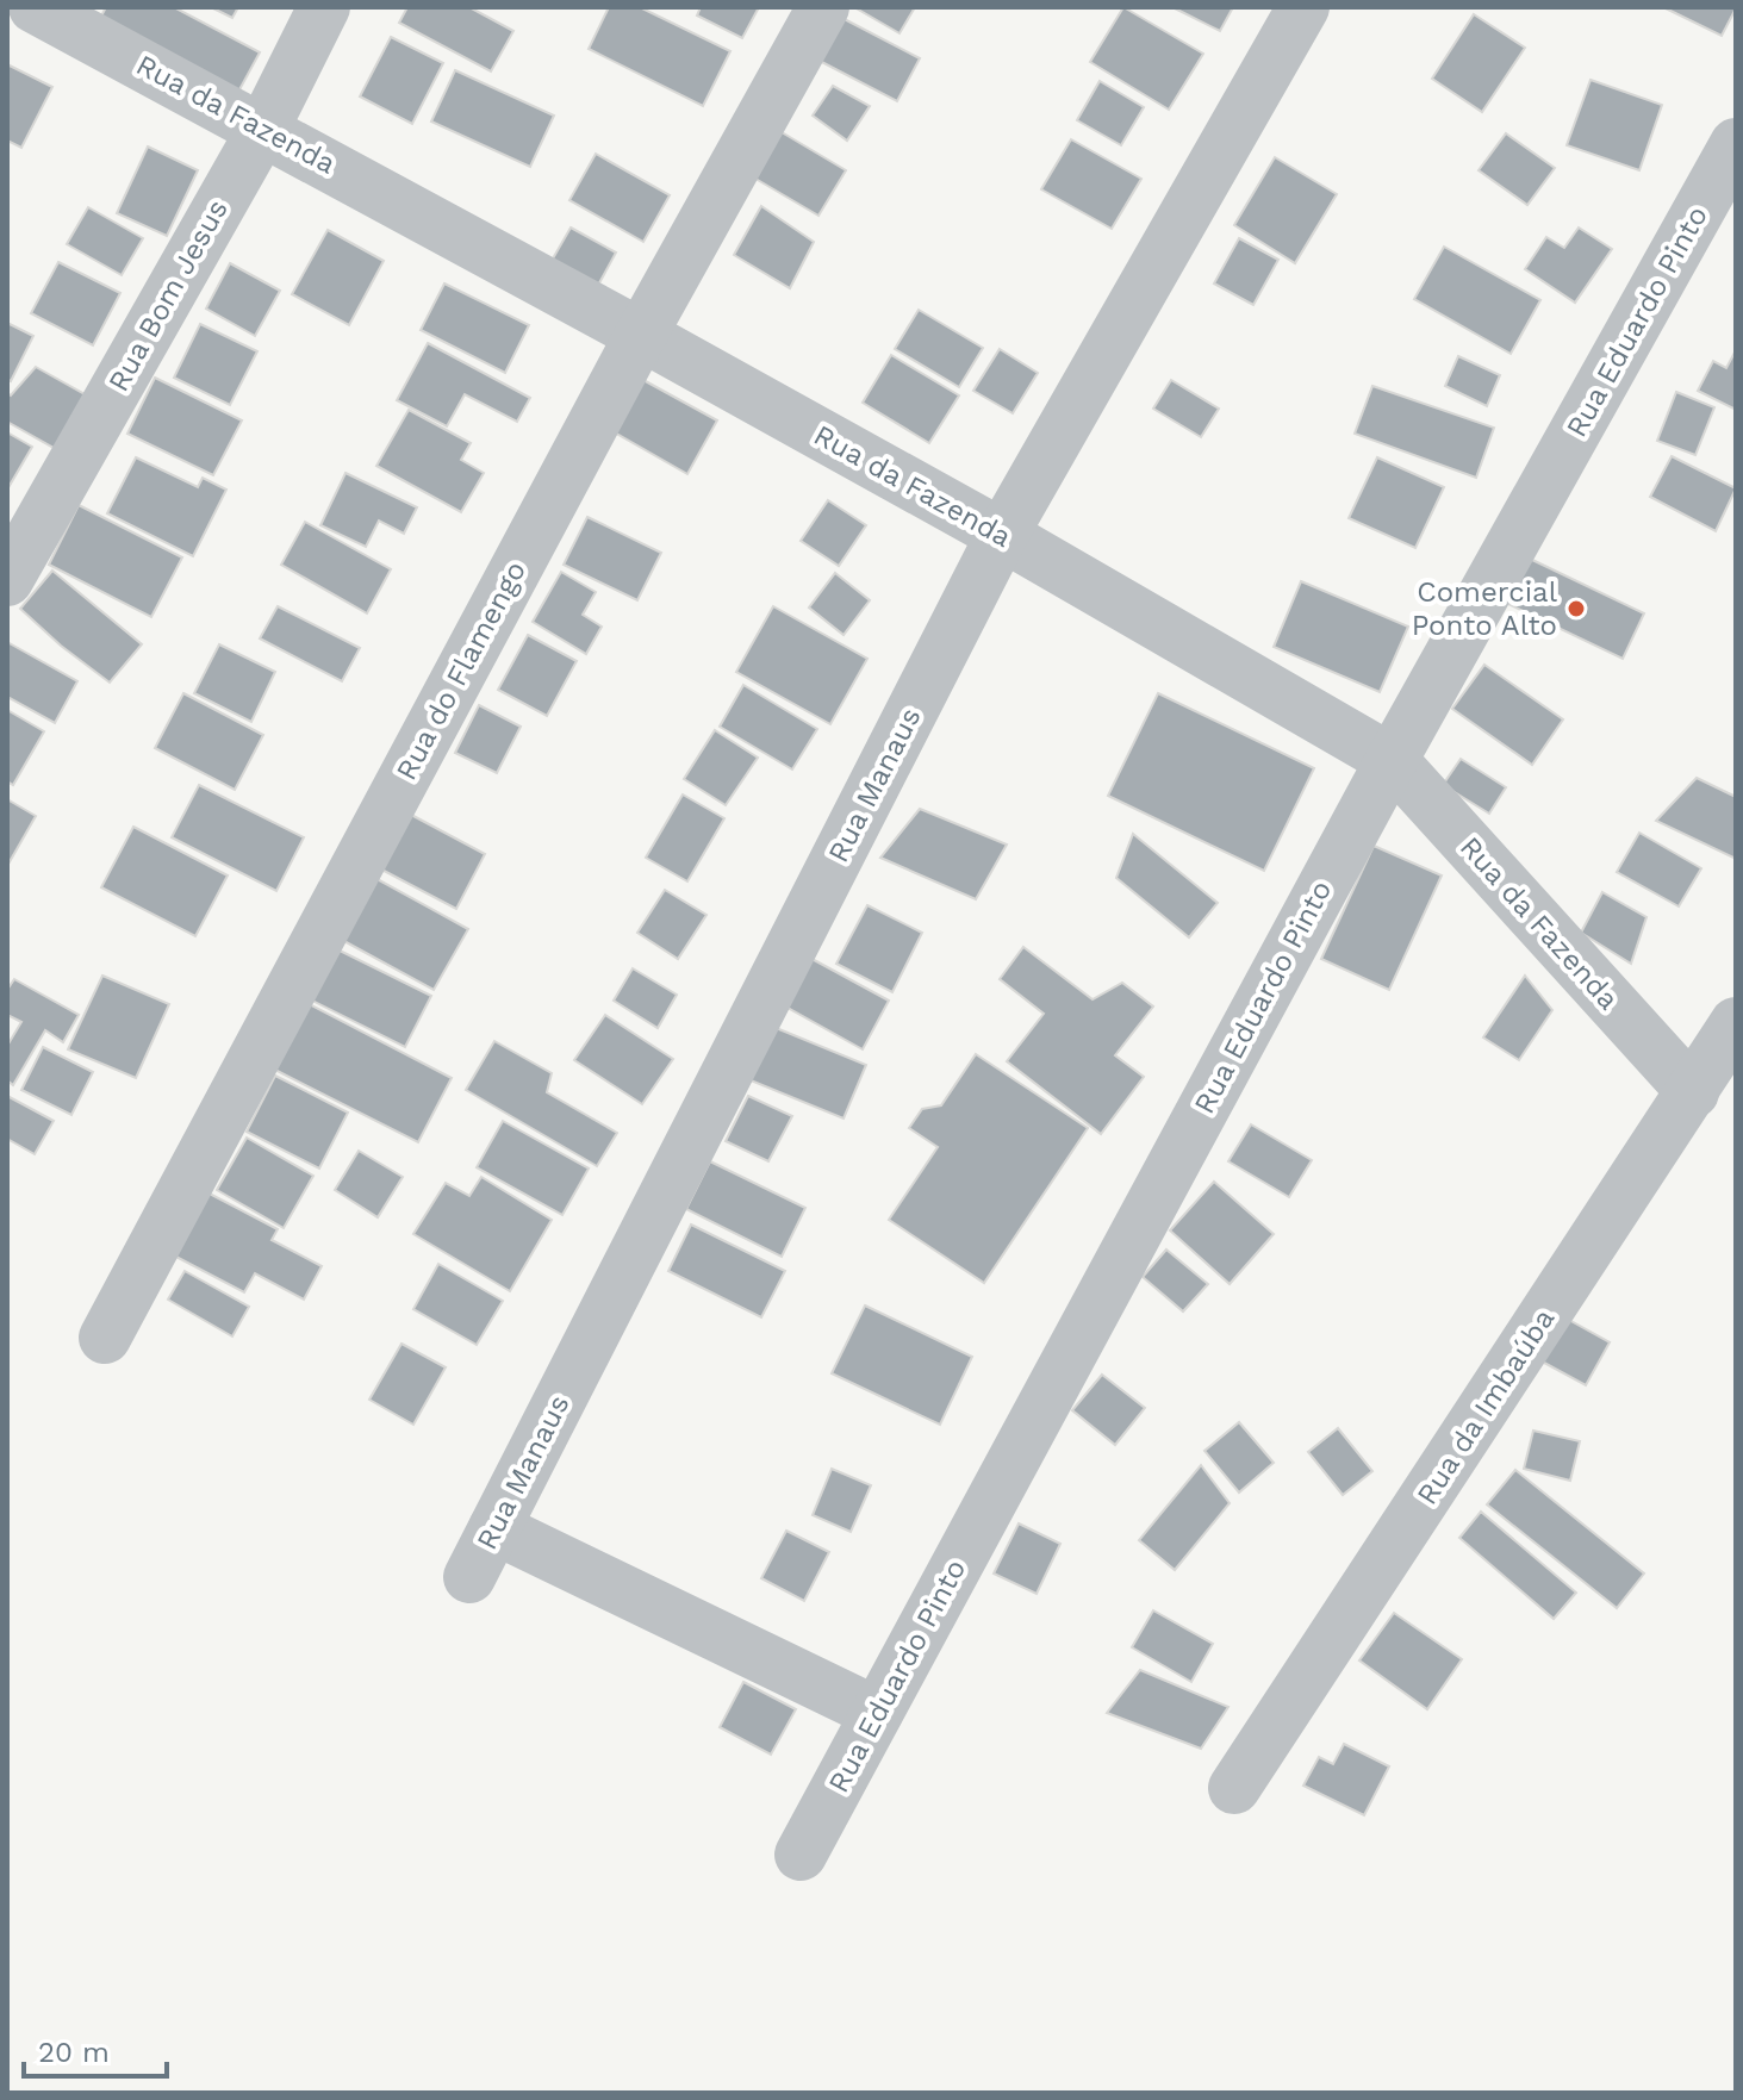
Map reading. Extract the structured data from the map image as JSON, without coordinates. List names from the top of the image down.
{
  "streets": {
    "street": [
      "Rua da Fazenda",
      "Rua Bom Jesus",
      "Rua Eduardo Pinto",
      "Rua do Flamengo",
      "Rua Manaus",
      "Rua da Imbaúba"
    ]
  },
  "crossings": [
    ["Rua da Fazenda", "Rua Bom Jesus"],
    ["Rua da Fazenda", "Rua Eduardo Pinto"],
    ["Rua da Fazenda", "Rua do Flamengo"],
    ["Rua da Fazenda", "Rua Manaus"],
    ["Rua da Fazenda", "Rua da Imbaúba"]
  ],
  "places": ["Comercial Ponto Alto"],
  "scale_bar": "20 m"
}
